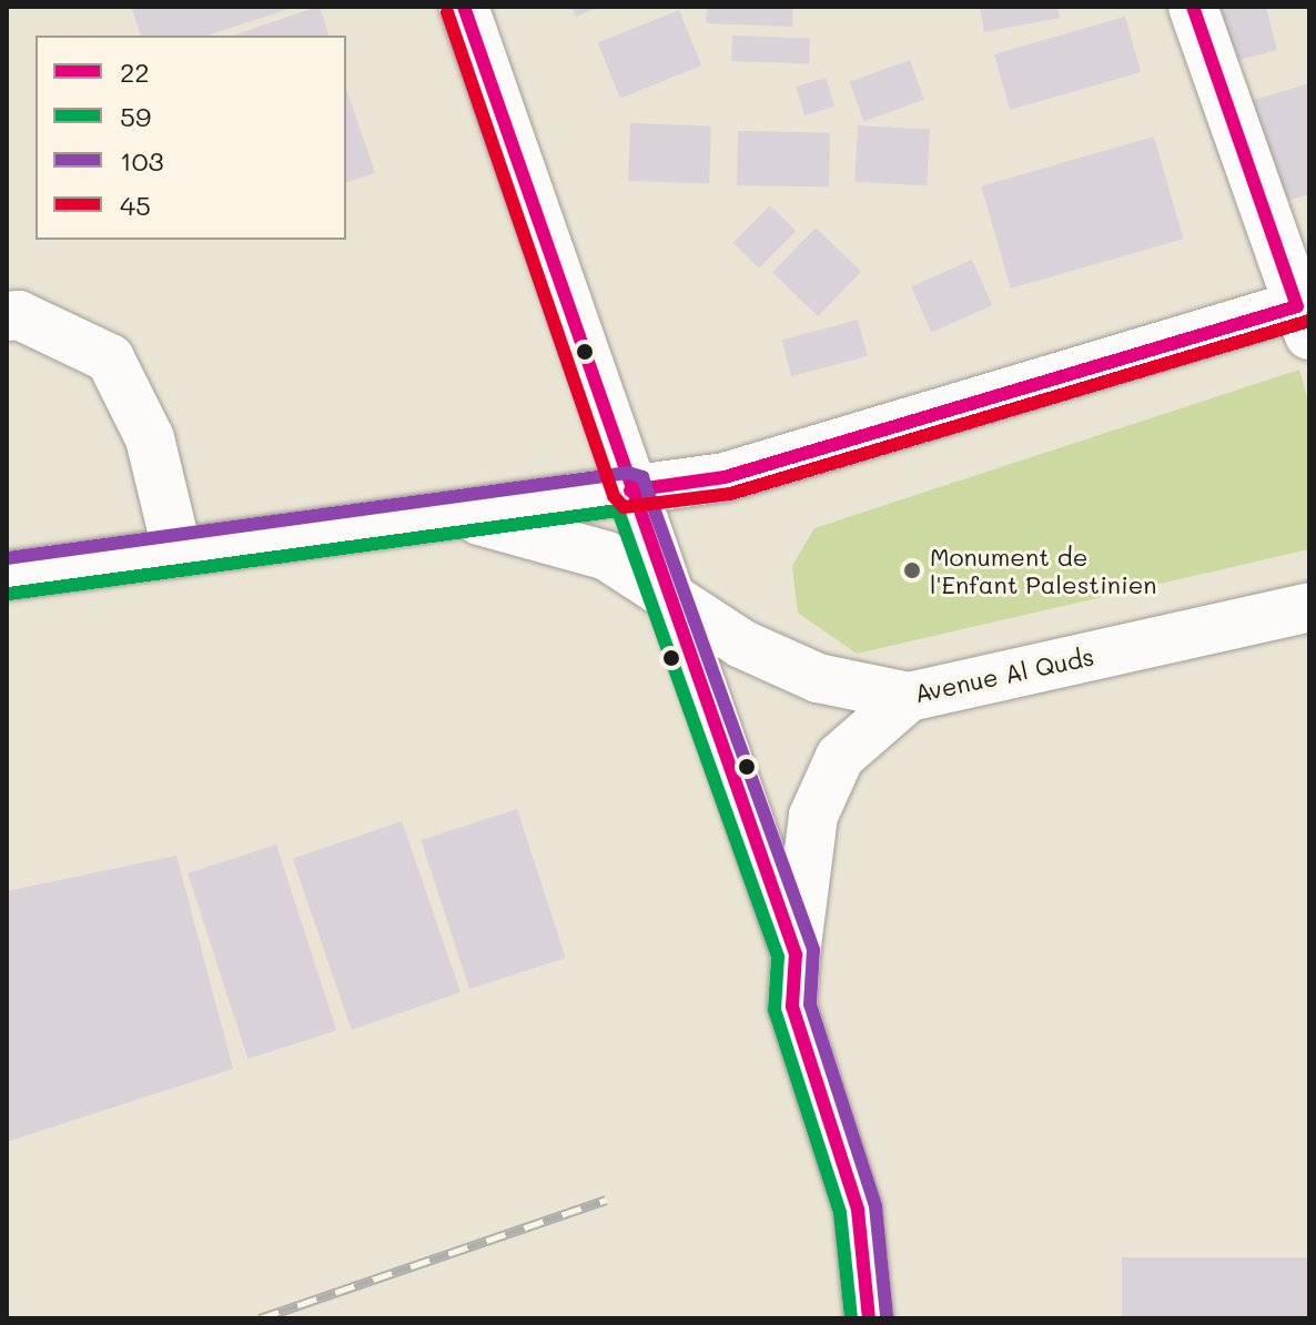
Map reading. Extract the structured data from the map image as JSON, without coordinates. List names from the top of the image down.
{
  "streets": {
    "main road": ["Avenue Al Quds"]
  },
  "places": ["Monument de l'Enfant Palestinien"],
  "lines": [
    "transit line 22",
    "transit line 45",
    "transit line 103",
    "transit line 59"
  ],
  "legend": [
    "22",
    "59",
    "103",
    "45"
  ]
}
